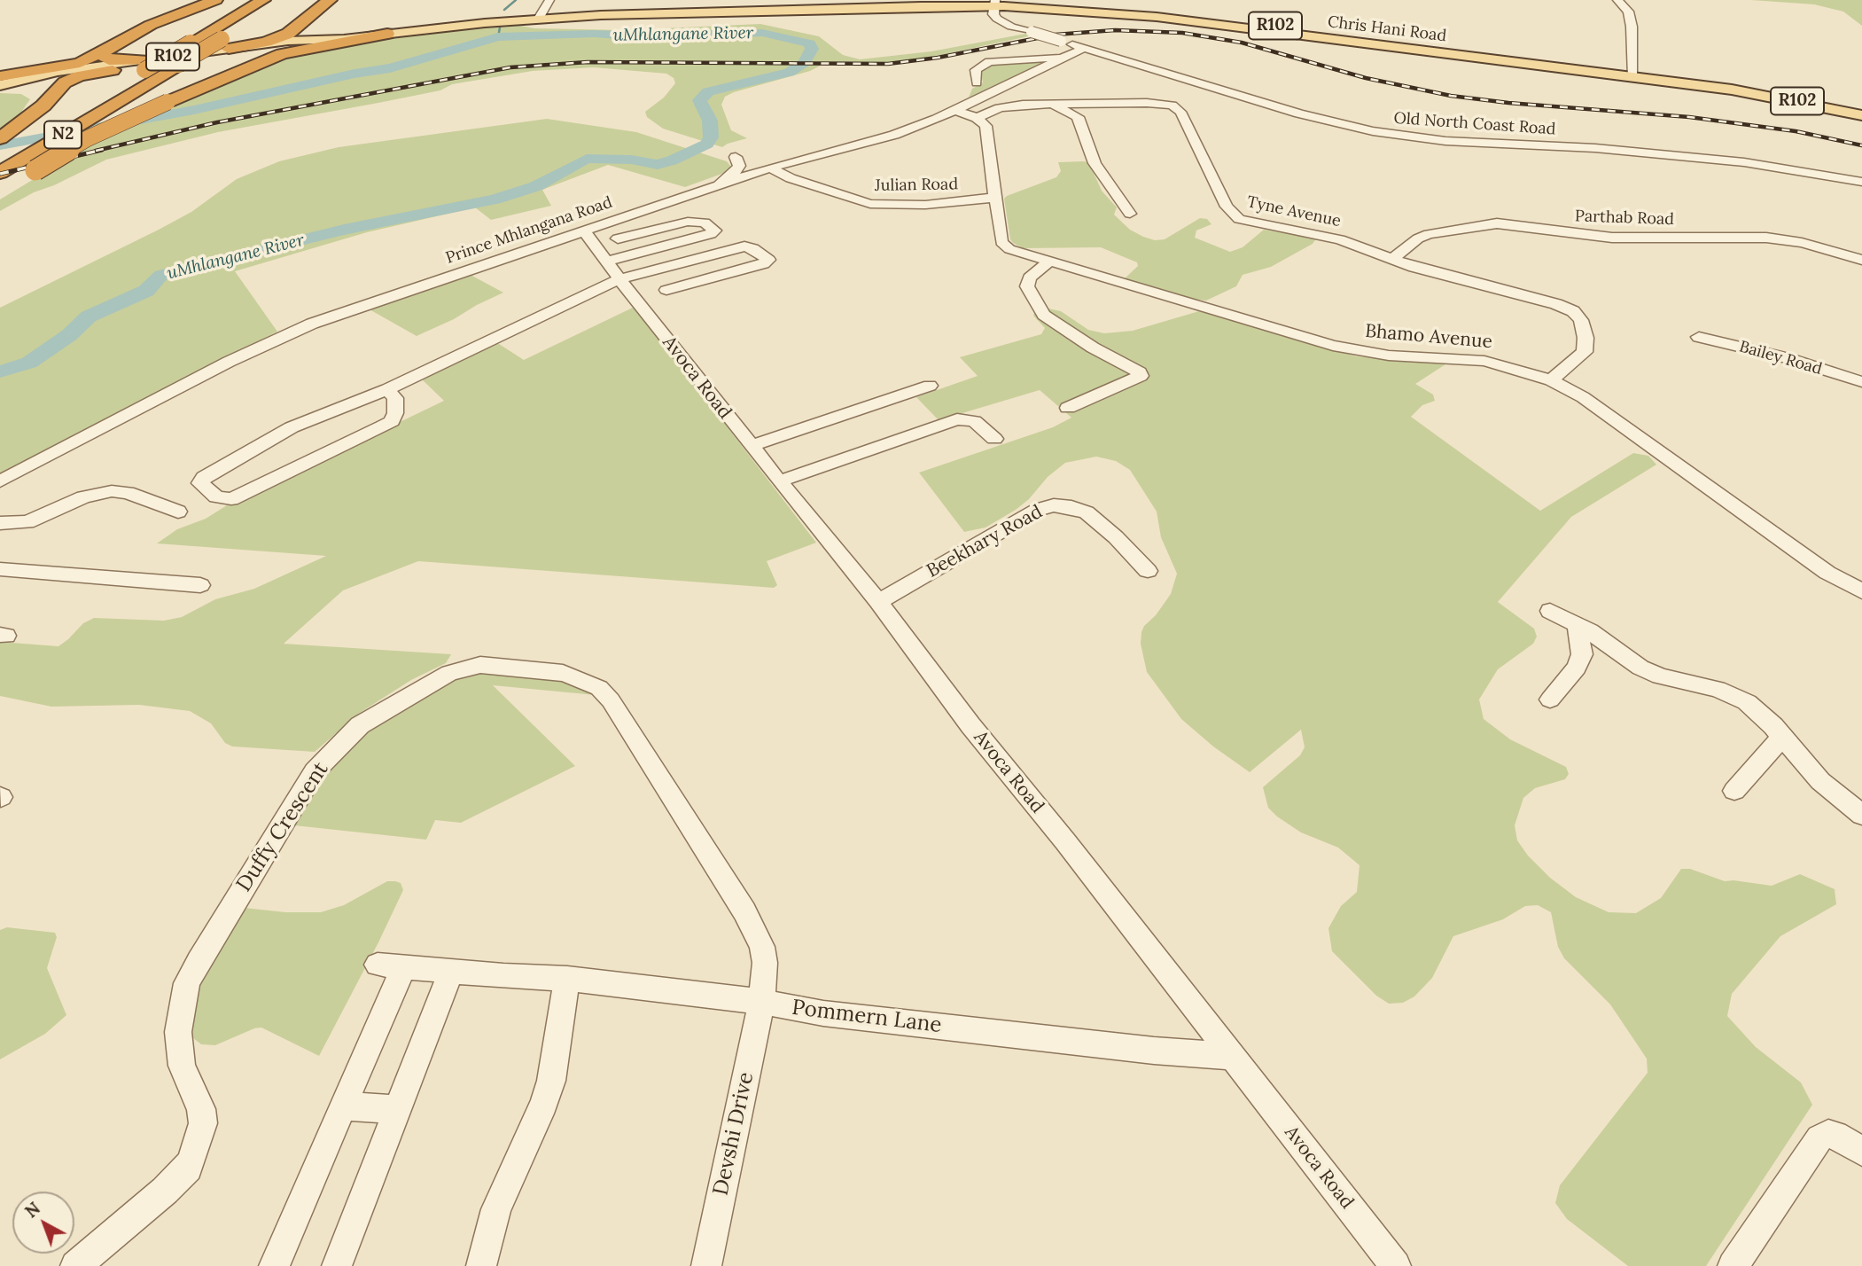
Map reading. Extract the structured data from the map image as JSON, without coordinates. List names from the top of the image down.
{
  "streets": {
    "highway": ["N2"],
    "main road": ["R102", "Chris Hani Road"],
    "street": [
      "Old North Coast Road",
      "Julian Road",
      "Tyne Avenue",
      "Parthab Road",
      "Prince Mhlangana Road",
      "Bhamo Avenue",
      "Bailey Road",
      "Avoca Road",
      "Beekhary Road",
      "Duffy Crescent",
      "Pommern Lane",
      "Devshi Drive"
    ]
  },
  "crossings": [
    ["R102", "Chris Hani Road"],
    ["R102", "Old North Coast Road"],
    ["R102", "N2"],
    ["Chris Hani Road", "Old North Coast Road"],
    ["Old North Coast Road", "Prince Mhlangana Road"],
    ["Julian Road", "Prince Mhlangana Road"],
    ["Julian Road", "Bhamo Avenue"],
    ["Tyne Avenue", "Parthab Road"],
    ["Tyne Avenue", "Bhamo Avenue"],
    ["Prince Mhlangana Road", "Avoca Road"],
    ["Avoca Road", "Beekhary Road"],
    ["Avoca Road", "Pommern Lane"],
    ["Duffy Crescent", "Pommern Lane"],
    ["Duffy Crescent", "Devshi Drive"],
    ["Pommern Lane", "Devshi Drive"]
  ],
  "water": ["uMhlangane River"],
  "north": "top left"
}
